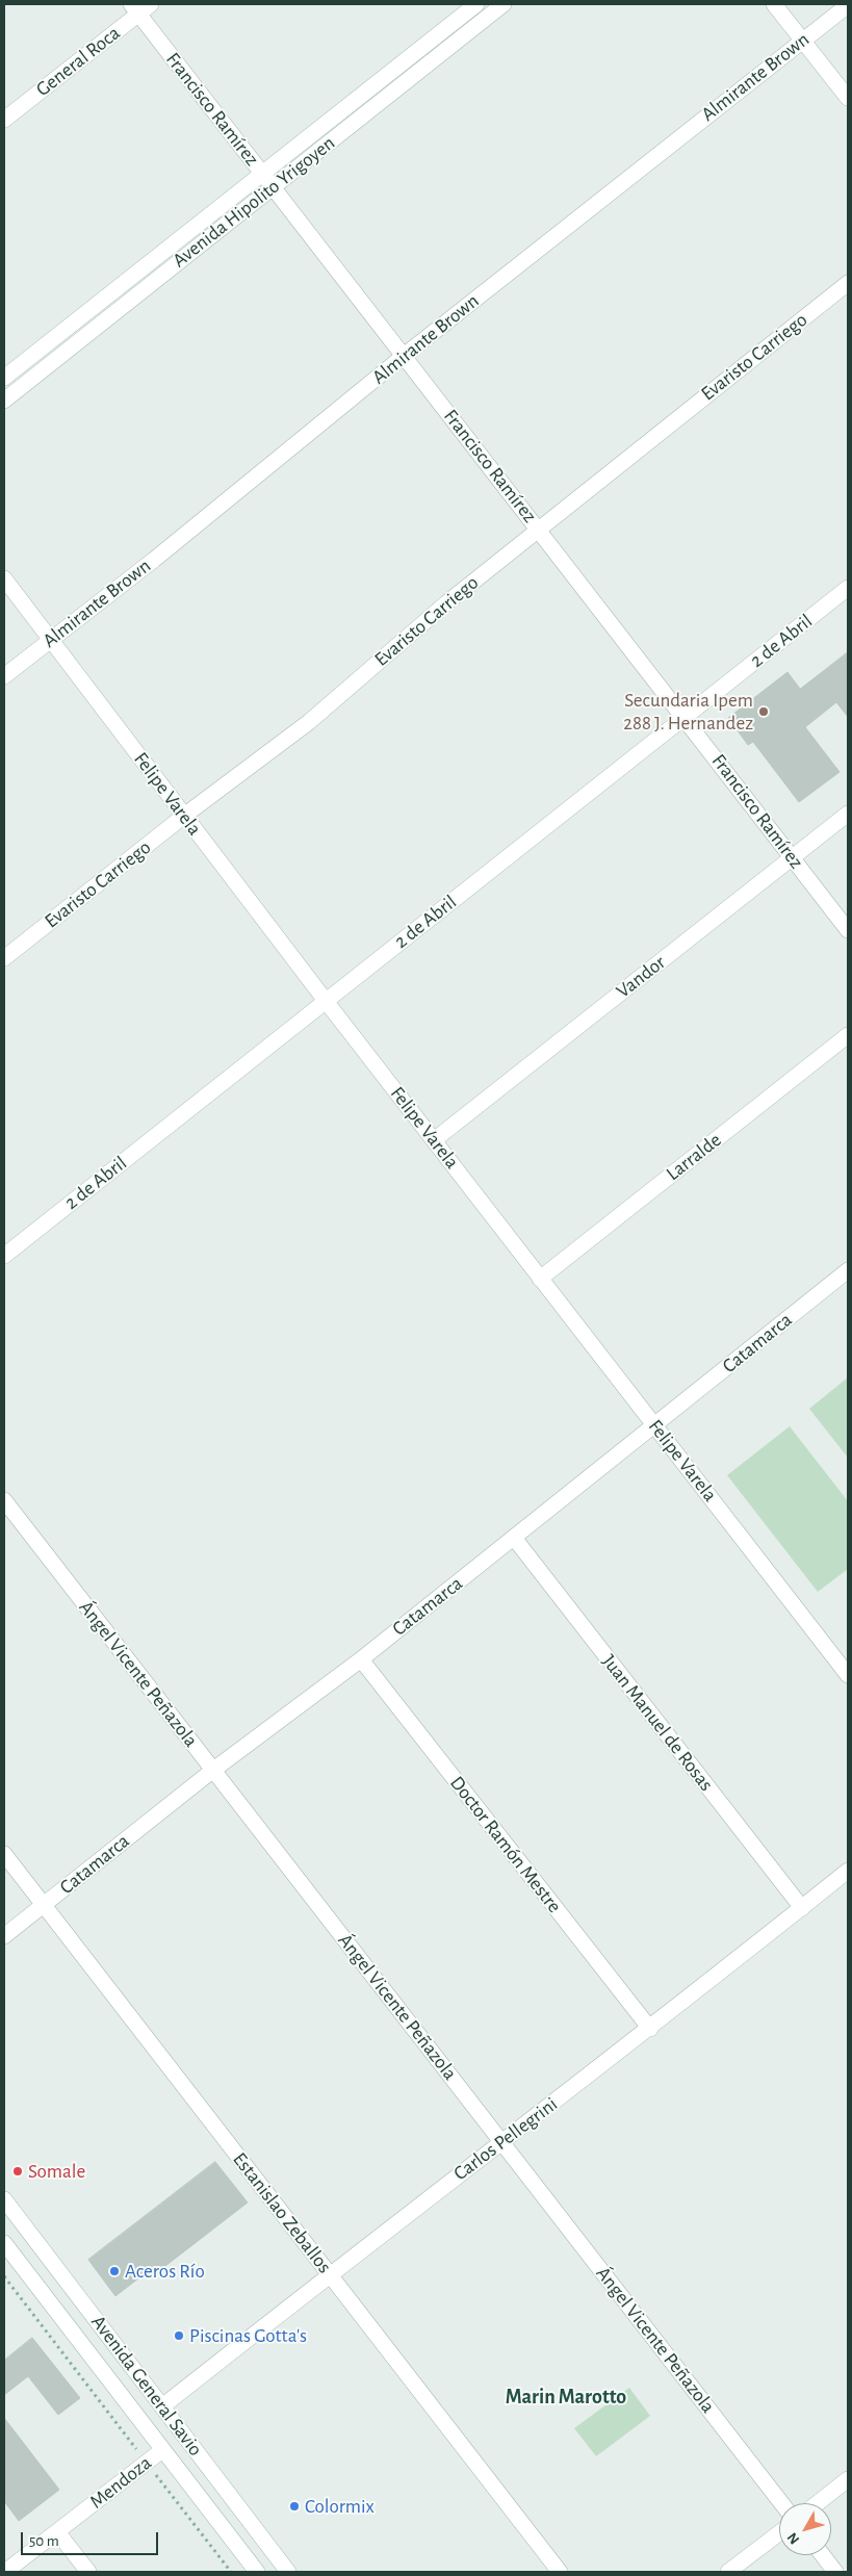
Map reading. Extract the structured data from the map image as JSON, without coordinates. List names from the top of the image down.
{
  "streets": {
    "street": [
      "General Roca",
      "Almirante Brown",
      "Francisco Ramírez",
      "Avenida Hipolito Yrigoyen",
      "Evaristo Carriego",
      "2 de Abril",
      "Felipe Varela",
      "Vandor",
      "Larralde",
      "Catamarca",
      "Ángel Vicente Peñazola",
      "Juan Manuel de Rosas",
      "Doctor Ramón Mestre",
      "Carlos Pellegrini",
      "Estanislao Zeballos",
      "Avenida General Savio",
      "Mendoza"
    ]
  },
  "crossings": [
    ["General Roca", "Francisco Ramírez"],
    ["Almirante Brown", "Francisco Ramírez"],
    ["Almirante Brown", "Felipe Varela"],
    ["Francisco Ramírez", "Avenida Hipolito Yrigoyen"],
    ["Francisco Ramírez", "Evaristo Carriego"],
    ["Francisco Ramírez", "2 de Abril"],
    ["Francisco Ramírez", "Vandor"],
    ["Evaristo Carriego", "Felipe Varela"],
    ["2 de Abril", "Felipe Varela"],
    ["Felipe Varela", "Vandor"],
    ["Felipe Varela", "Larralde"],
    ["Felipe Varela", "Catamarca"],
    ["Catamarca", "Ángel Vicente Peñazola"],
    ["Catamarca", "Juan Manuel de Rosas"],
    ["Catamarca", "Doctor Ramón Mestre"],
    ["Catamarca", "Estanislao Zeballos"],
    ["Ángel Vicente Peñazola", "Carlos Pellegrini"],
    ["Juan Manuel de Rosas", "Carlos Pellegrini"],
    ["Doctor Ramón Mestre", "Carlos Pellegrini"],
    ["Carlos Pellegrini", "Estanislao Zeballos"],
    ["Carlos Pellegrini", "Avenida General Savio"],
    ["Avenida General Savio", "Mendoza"]
  ],
  "districts": ["Marin Marotto"],
  "places": [
    "Secundaria Ipem 288 J. Hernandez",
    "Somale",
    "Aceros Río",
    "Piscinas Gotta's",
    "Colormix"
  ],
  "scale_bar": "50 m",
  "north": "bottom left"
}
